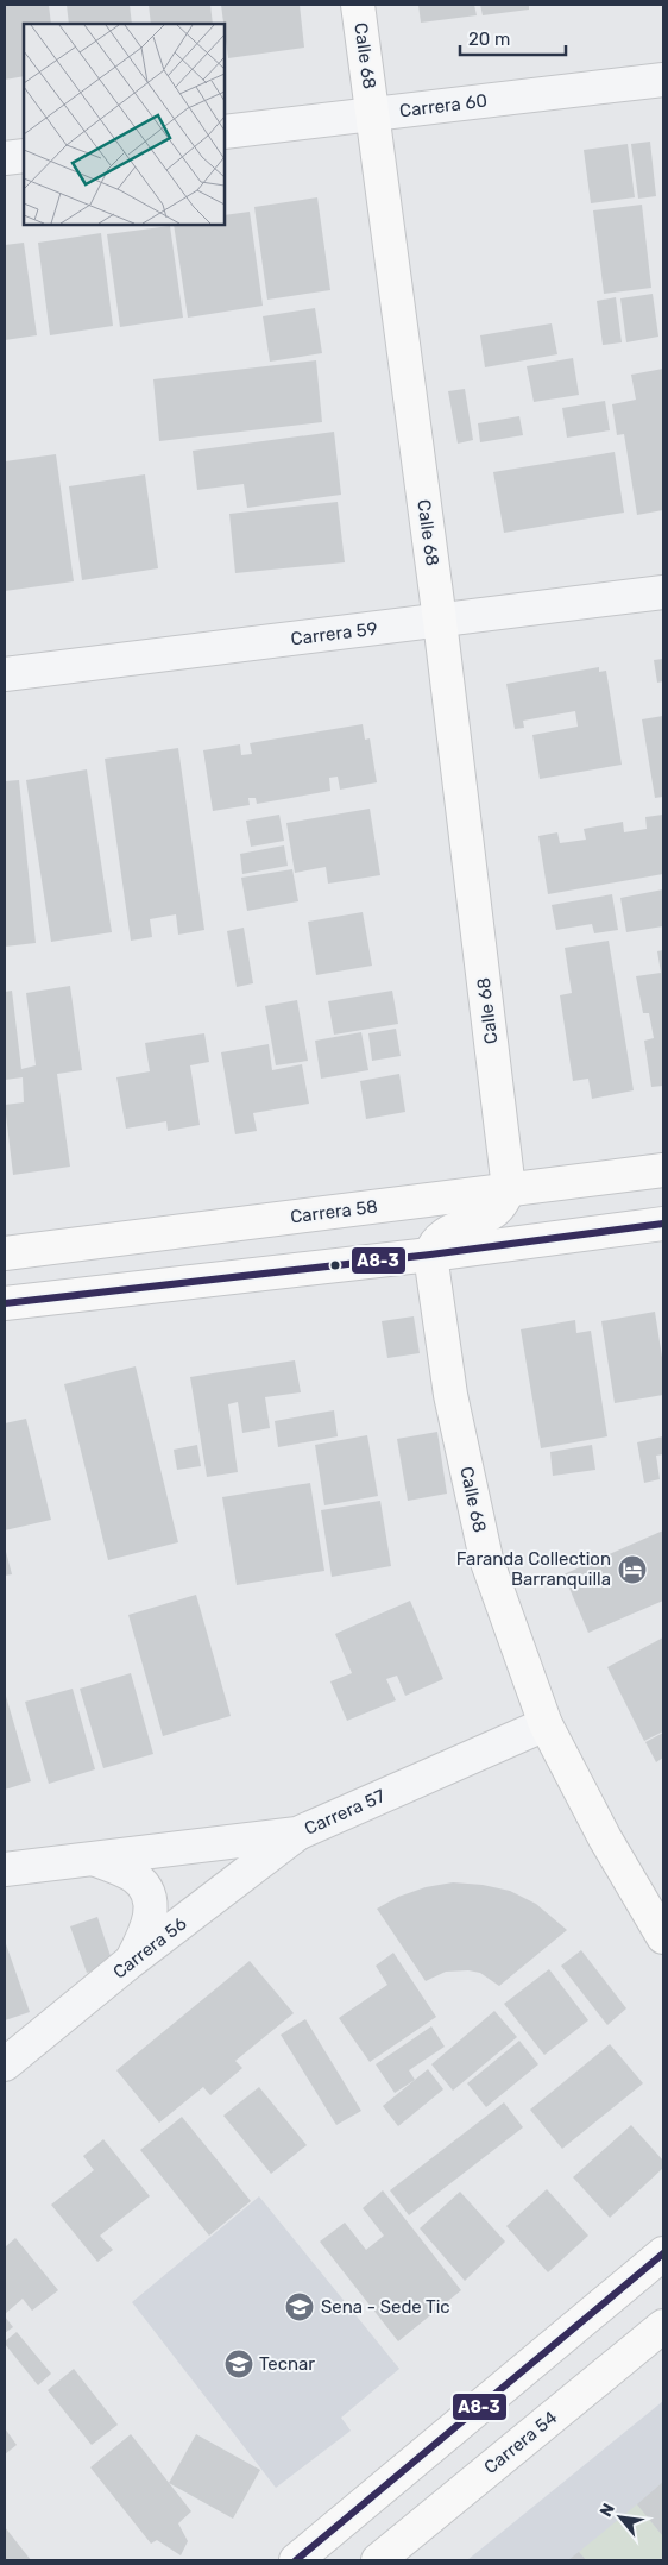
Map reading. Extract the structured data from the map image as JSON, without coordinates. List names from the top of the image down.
{
  "streets": {
    "street": [
      "Calle 68",
      "Carrera 60",
      "Carrera 59",
      "Carrera 58",
      "Carrera 57",
      "Carrera 56",
      "Carrera 54"
    ]
  },
  "crossings": [
    ["Calle 68", "Carrera 60"],
    ["Calle 68", "Carrera 59"],
    ["Calle 68", "Carrera 58"],
    ["Calle 68", "Carrera 57"],
    ["Carrera 57", "Carrera 56"]
  ],
  "places": {
    "hotel": ["Faranda Collection Barranquilla"],
    "school or university": ["Sena - Sede Tic", "Tecnar"]
  },
  "lines": ["transit line A8-3"],
  "scale_bar": "20 m",
  "north": "top left"
}
